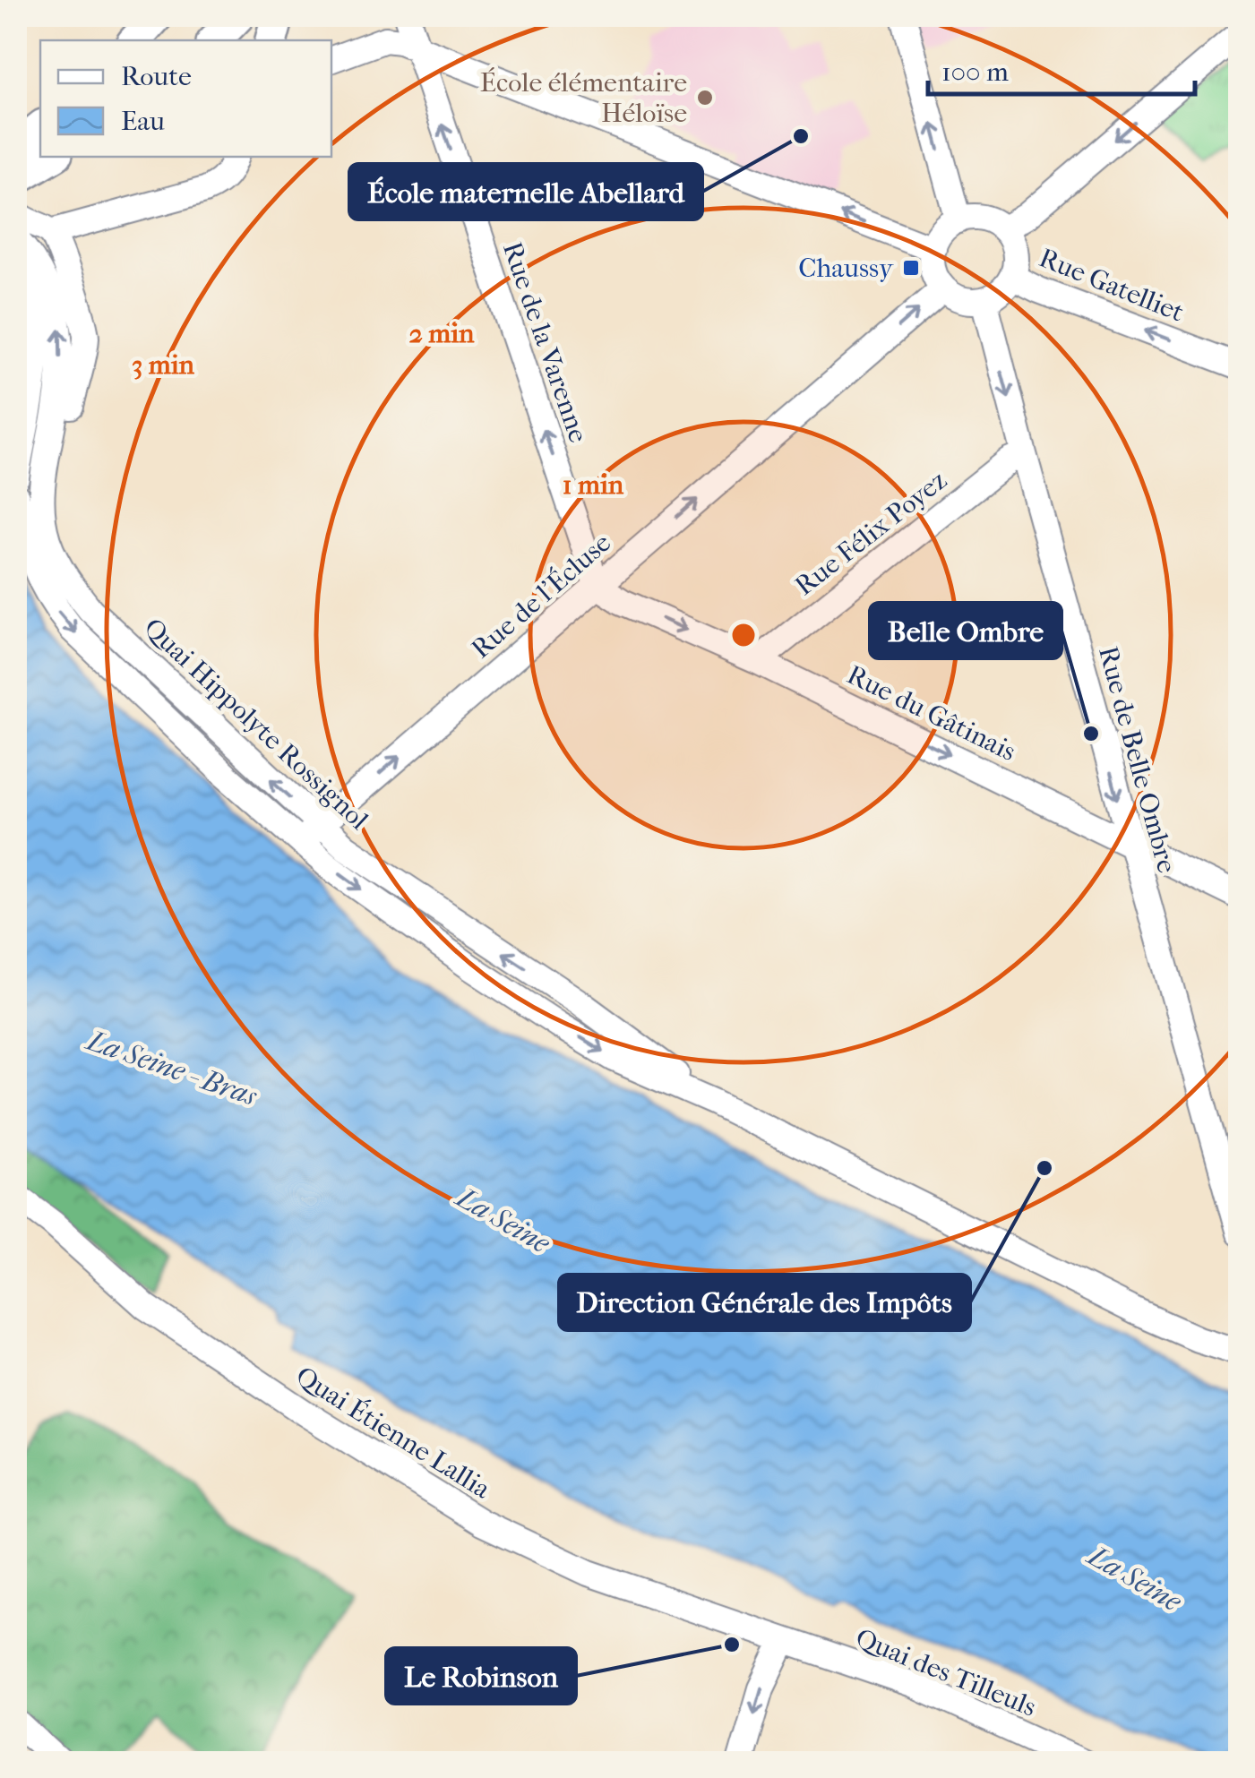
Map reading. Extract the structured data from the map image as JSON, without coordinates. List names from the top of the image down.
{
  "streets": {
    "street": [
      "Rue Gatelliet",
      "Rue de la Varenne",
      "Rue Félix Poyez",
      "Rue de l'Écluse",
      "Rue du Gâtinais",
      "Quai Hippolyte Rossignol",
      "Rue de Belle Ombre",
      "Quai Étienne Lallia",
      "Quai des Tilleuls"
    ]
  },
  "crossings": [
    ["Rue Gatelliet", "Rue de l'Écluse"],
    ["Rue Gatelliet", "Rue de Belle Ombre"],
    ["Rue de la Varenne", "Rue de l'Écluse"],
    ["Rue de la Varenne", "Rue du Gâtinais"],
    ["Rue Félix Poyez", "Rue du Gâtinais"],
    ["Rue Félix Poyez", "Rue de Belle Ombre"],
    ["Rue de l'Écluse", "Rue du Gâtinais"],
    ["Rue de l'Écluse", "Quai Hippolyte Rossignol"],
    ["Rue de l'Écluse", "Rue de Belle Ombre"],
    ["Rue du Gâtinais", "Rue de Belle Ombre"],
    ["Quai Étienne Lallia", "Quai des Tilleuls"]
  ],
  "one_way": [
    "Rue Gatelliet",
    "Rue de la Varenne",
    "Rue de l'Écluse",
    "Rue du Gâtinais",
    "Rue de Belle Ombre"
  ],
  "water": ["La Seine - Bras", "La Seine"],
  "places": {
    "other": [
      "École élémentaire Héloïse",
      "École maternelle Abellard",
      "Belle Ombre",
      "Direction Générale des Impôts",
      "Le Robinson"
    ],
    "transit": ["Chaussy"]
  },
  "legend": ["Route", "Eau"],
  "scale_bar": "100 m",
  "rings": ["2 min", "3 min", "1 min"]
}
